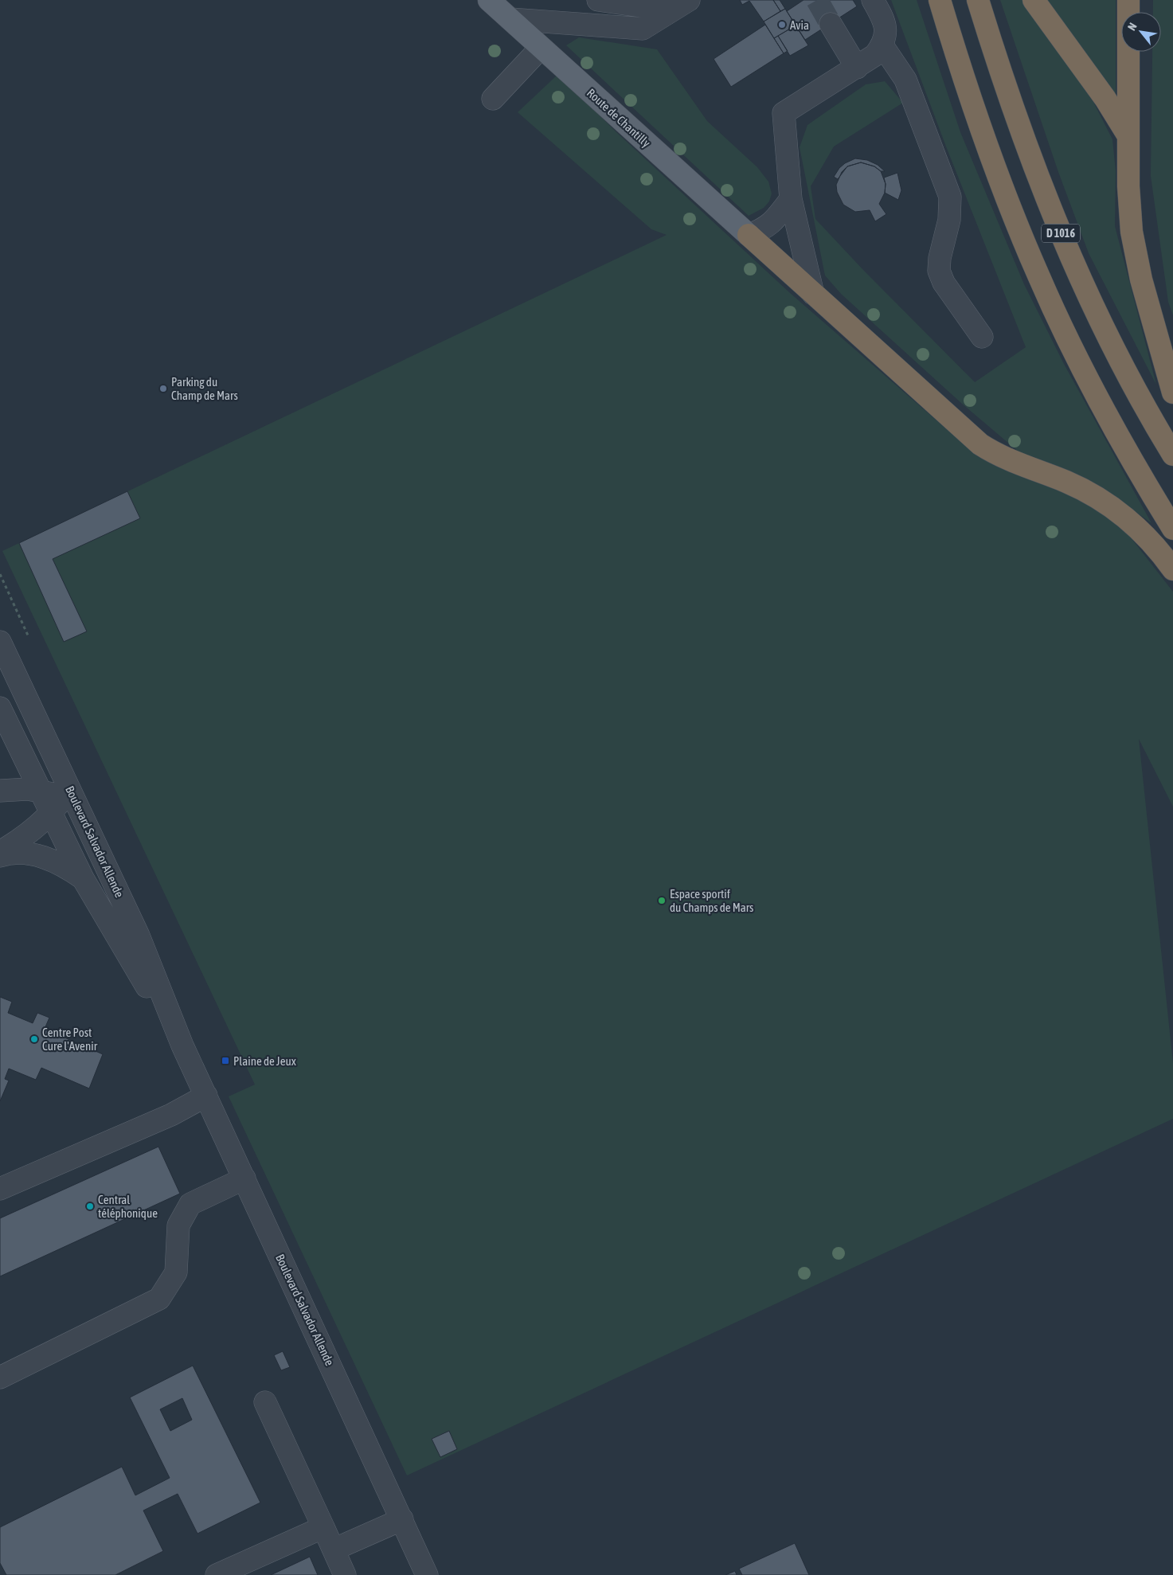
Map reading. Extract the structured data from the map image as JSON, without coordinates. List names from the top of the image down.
{
  "streets": {
    "highway": ["D 1016"],
    "main road": ["Route de Chantilly"],
    "street": ["Boulevard Salvador Allende"]
  },
  "places": {
    "other": [
      "Avia",
      "Parking du Champ de Mars",
      "Espace sportif du Champs de Mars",
      "Centre Post Cure l'Avenir",
      "Central téléphonique"
    ],
    "transit": ["Plaine de Jeux"]
  },
  "north": "top left"
}
